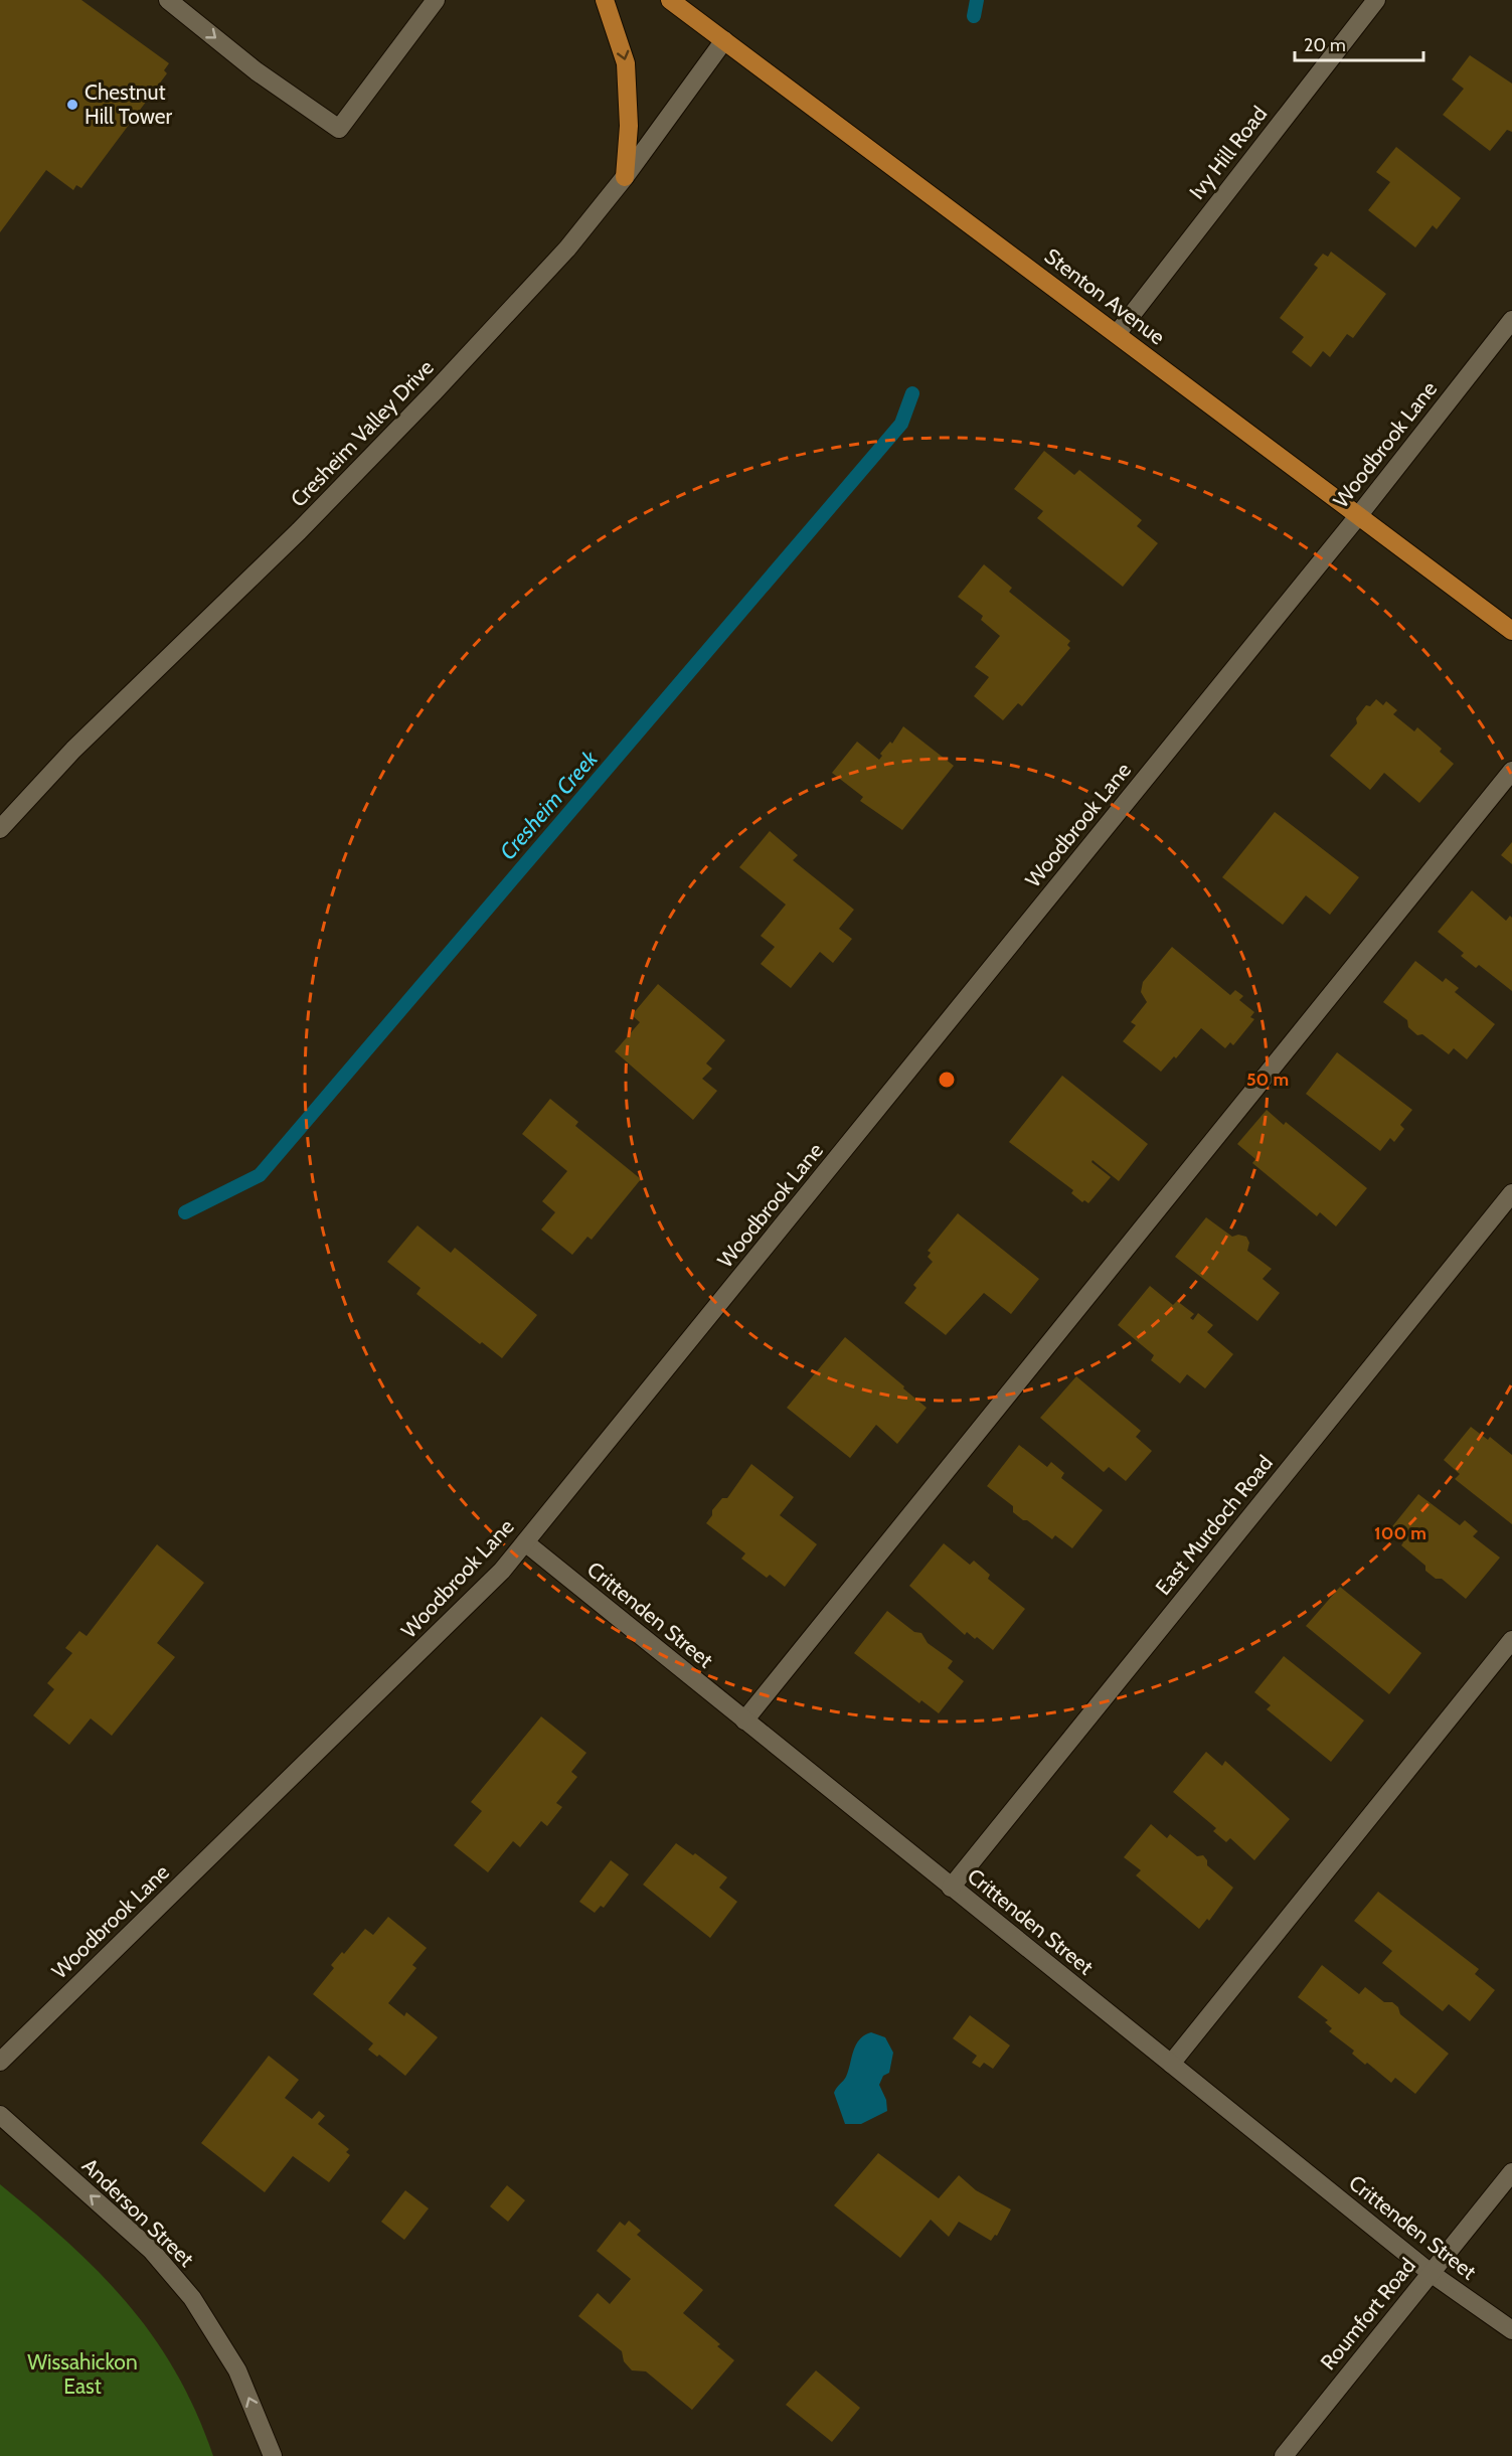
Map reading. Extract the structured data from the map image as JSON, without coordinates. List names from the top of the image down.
{
  "streets": {
    "main road": ["Stenton Avenue"],
    "street": [
      "Ivy Hill Road",
      "Cresheim Valley Drive",
      "Woodbrook Lane",
      "East Murdoch Road",
      "Crittenden Street",
      "Anderson Street",
      "Roumfort Road"
    ]
  },
  "crossings": [
    ["Ivy Hill Road", "Stenton Avenue"],
    ["Stenton Avenue", "Cresheim Valley Drive"],
    ["Stenton Avenue", "Woodbrook Lane"],
    ["Woodbrook Lane", "Crittenden Street"],
    ["East Murdoch Road", "Crittenden Street"],
    ["Crittenden Street", "Roumfort Road"]
  ],
  "one_way": ["Anderson Street"],
  "water": ["Cresheim Creek"],
  "parks": ["Wissahickon East"],
  "places": ["Chestnut Hill Tower"],
  "scale_bar": "20 m",
  "rings": ["50 m", "100 m"]
}
